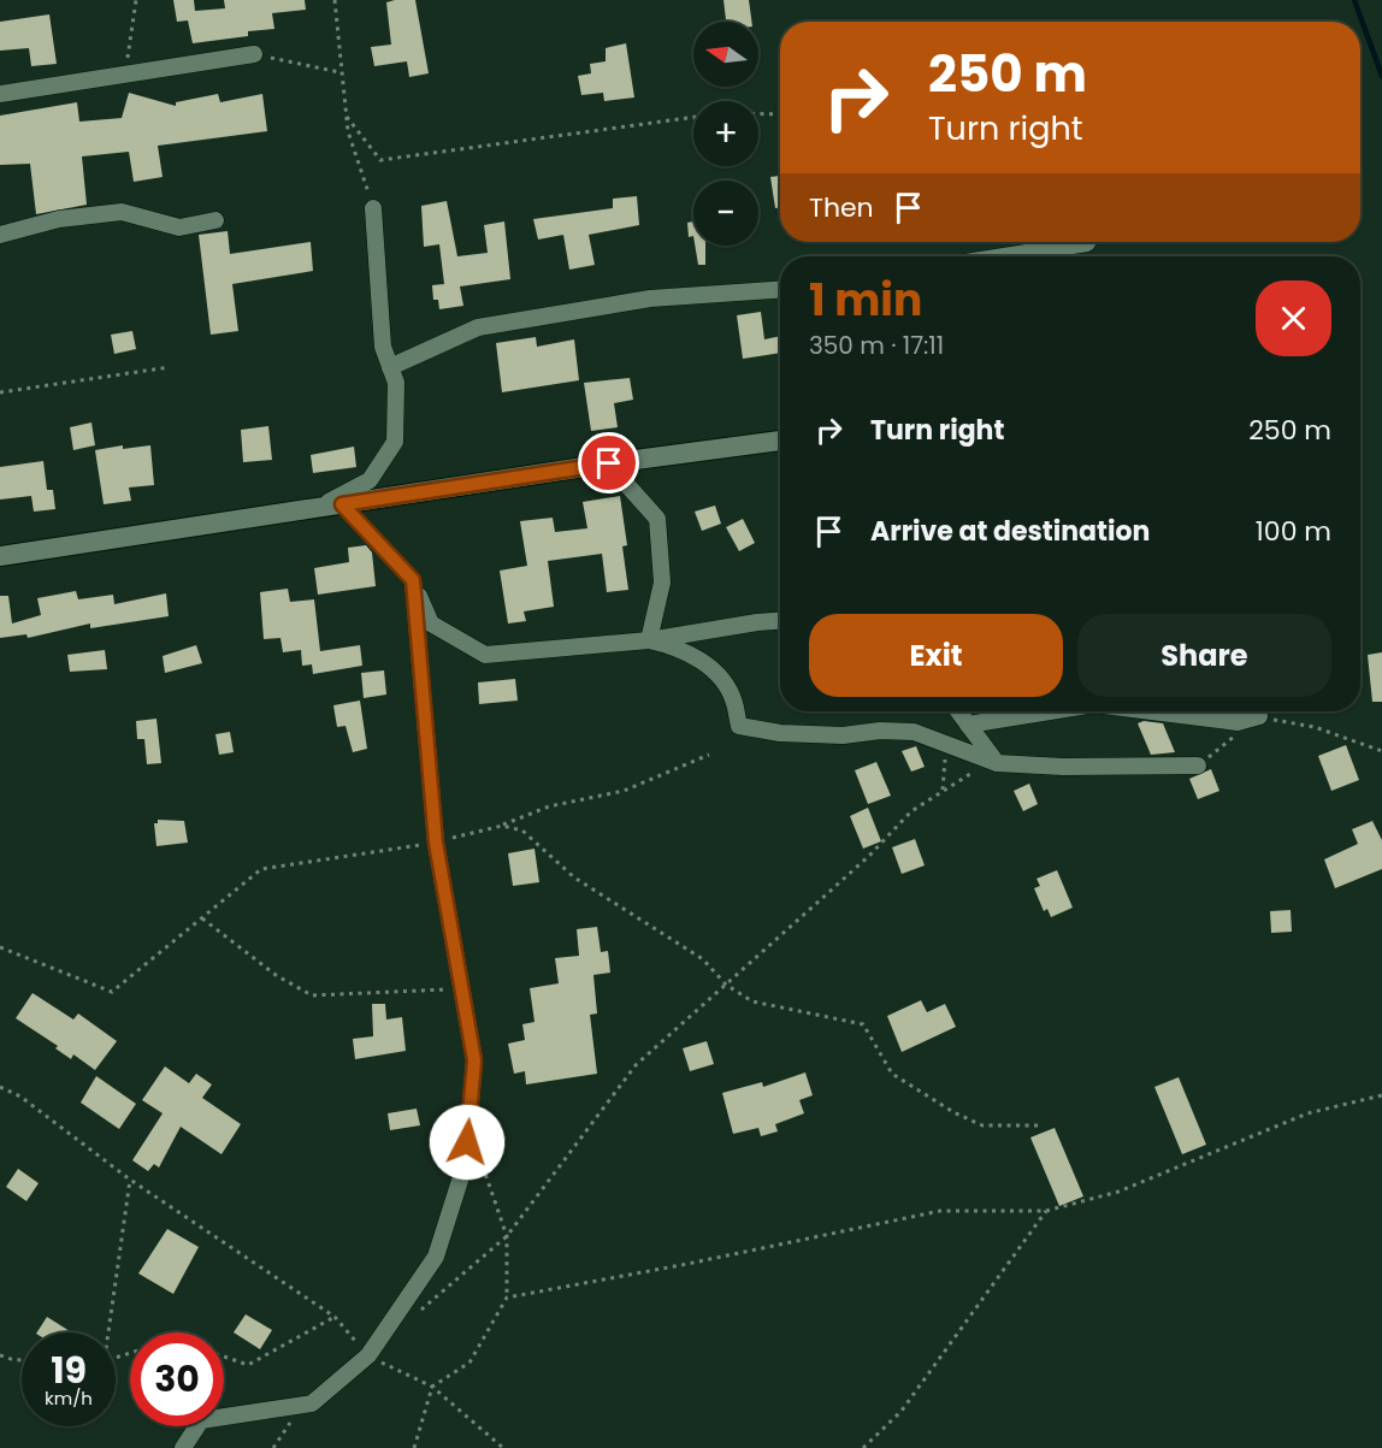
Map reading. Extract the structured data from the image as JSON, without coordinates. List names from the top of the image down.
{
  "north": "left",
  "page": {
    "map_buttons": ["+", "−"],
    "turn": ["250 m", "Turn right"],
    "then": "Then",
    "heading": ["1 min", "350 m · 17:11"],
    "list": [
      {
        "name": "Turn right",
        "value": "250 m"
      },
      {
        "name": "Arrive at destination",
        "value": "100 m"
      }
    ],
    "buttons": ["Exit", "Share"],
    "speed": "19 km/h",
    "limit": "30"
  }
}
